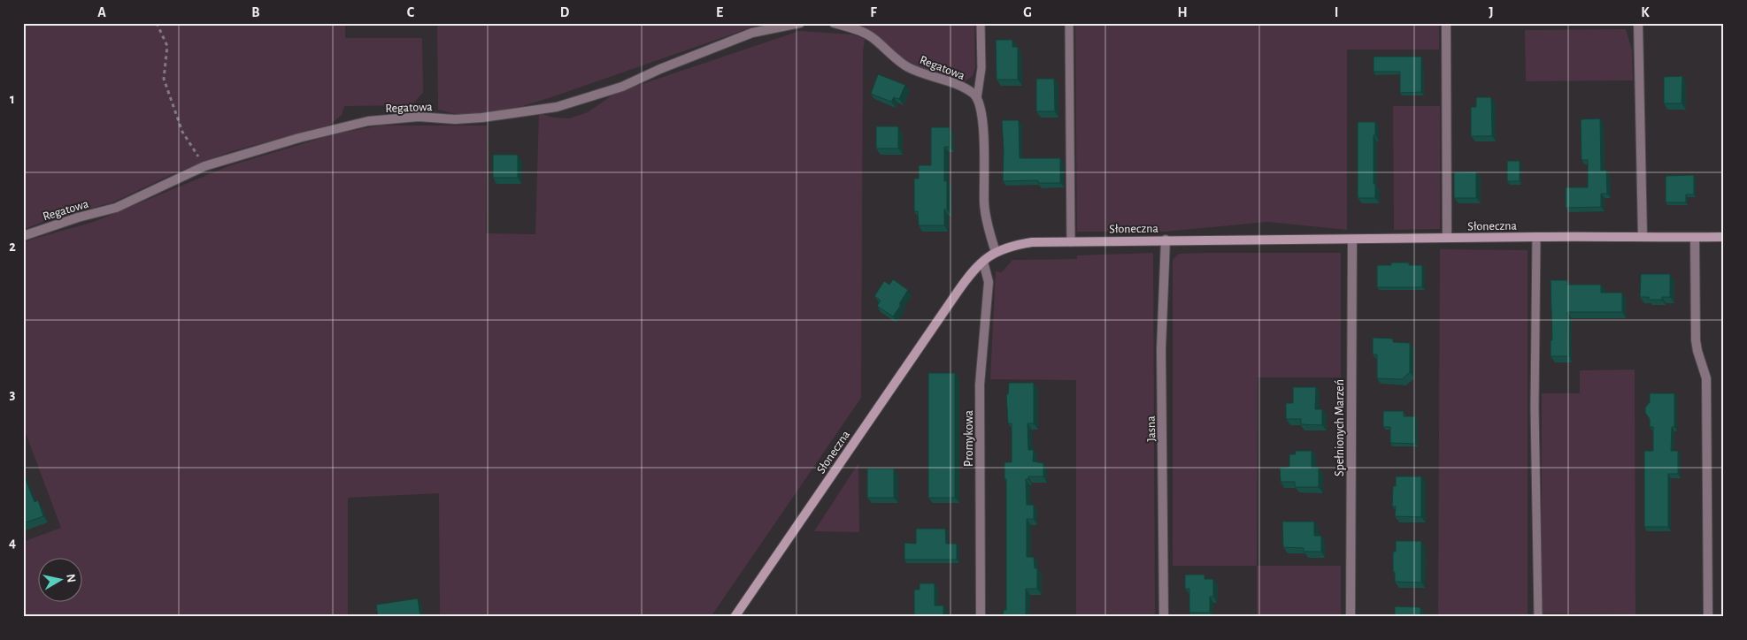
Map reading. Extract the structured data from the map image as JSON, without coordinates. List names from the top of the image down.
{
  "streets": {
    "street": [
      "Regatowa",
      "Słoneczna",
      "Spełnionych Marzeń",
      "Jasna",
      "Promykowa"
    ]
  },
  "crossings": [
    ["Słoneczna", "Spełnionych Marzeń"],
    ["Słoneczna", "Jasna"],
    ["Słoneczna", "Promykowa"]
  ],
  "north": "right",
  "grid": {
    "columns": [
      "A",
      "B",
      "C",
      "D",
      "E",
      "F",
      "G",
      "H",
      "I",
      "J",
      "K"
    ],
    "rows": [
      "1",
      "2",
      "3",
      "4"
    ]
  }
}
